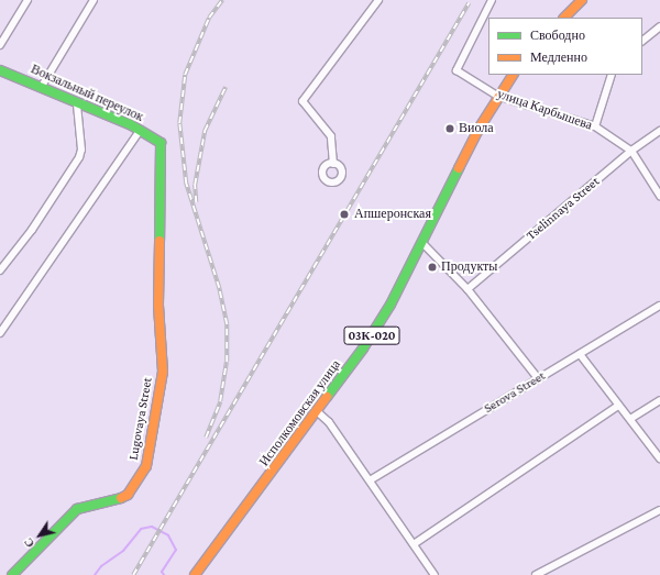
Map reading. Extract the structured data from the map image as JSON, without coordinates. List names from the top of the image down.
{
  "streets": {
    "street": [
      "Вокзальный переулок",
      "улица Карбышева",
      "Tselinnaya Street",
      "03К-020",
      "Serova Street",
      "Исполкомовская улица",
      "Lugovaya Street"
    ]
  },
  "crossings": [
    ["Вокзальный переулок", "Lugovaya Street"],
    ["улица Карбышева", "Tselinnaya Street"],
    ["улица Карбышева", "Исполкомовская улица"]
  ],
  "places": ["Виола", "Апшеронская", "Продукты"],
  "legend": ["Свободно", "Медленно"],
  "north": "bottom left"
}
